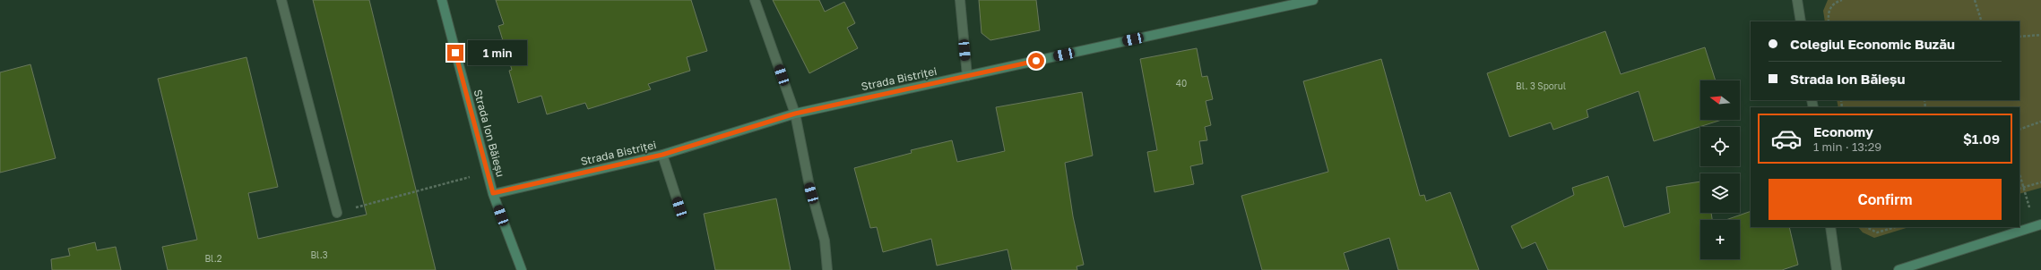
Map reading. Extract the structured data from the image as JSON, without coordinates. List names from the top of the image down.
{
  "streets": {
    "street": ["Strada Bistriței", "Strada Ion Băieșu"]
  },
  "crossings": [
    ["Strada Bistriței", "Strada Ion Băieșu"]
  ],
  "house_numbers": [
    "40",
    "Bl. 3 Sporul",
    "Bl.3",
    "Bl.2"
  ],
  "north": "left",
  "page": {
    "banner": ["Colegiul Economic Buzău", "Strada Ion Băieșu"],
    "bubble": "1 min",
    "map_buttons": "+",
    "list": [
      {
        "name": "Economy",
        "note": "1 min · 13:29",
        "value": "$1.09"
      }
    ],
    "buttons": "Confirm"
  }
}
